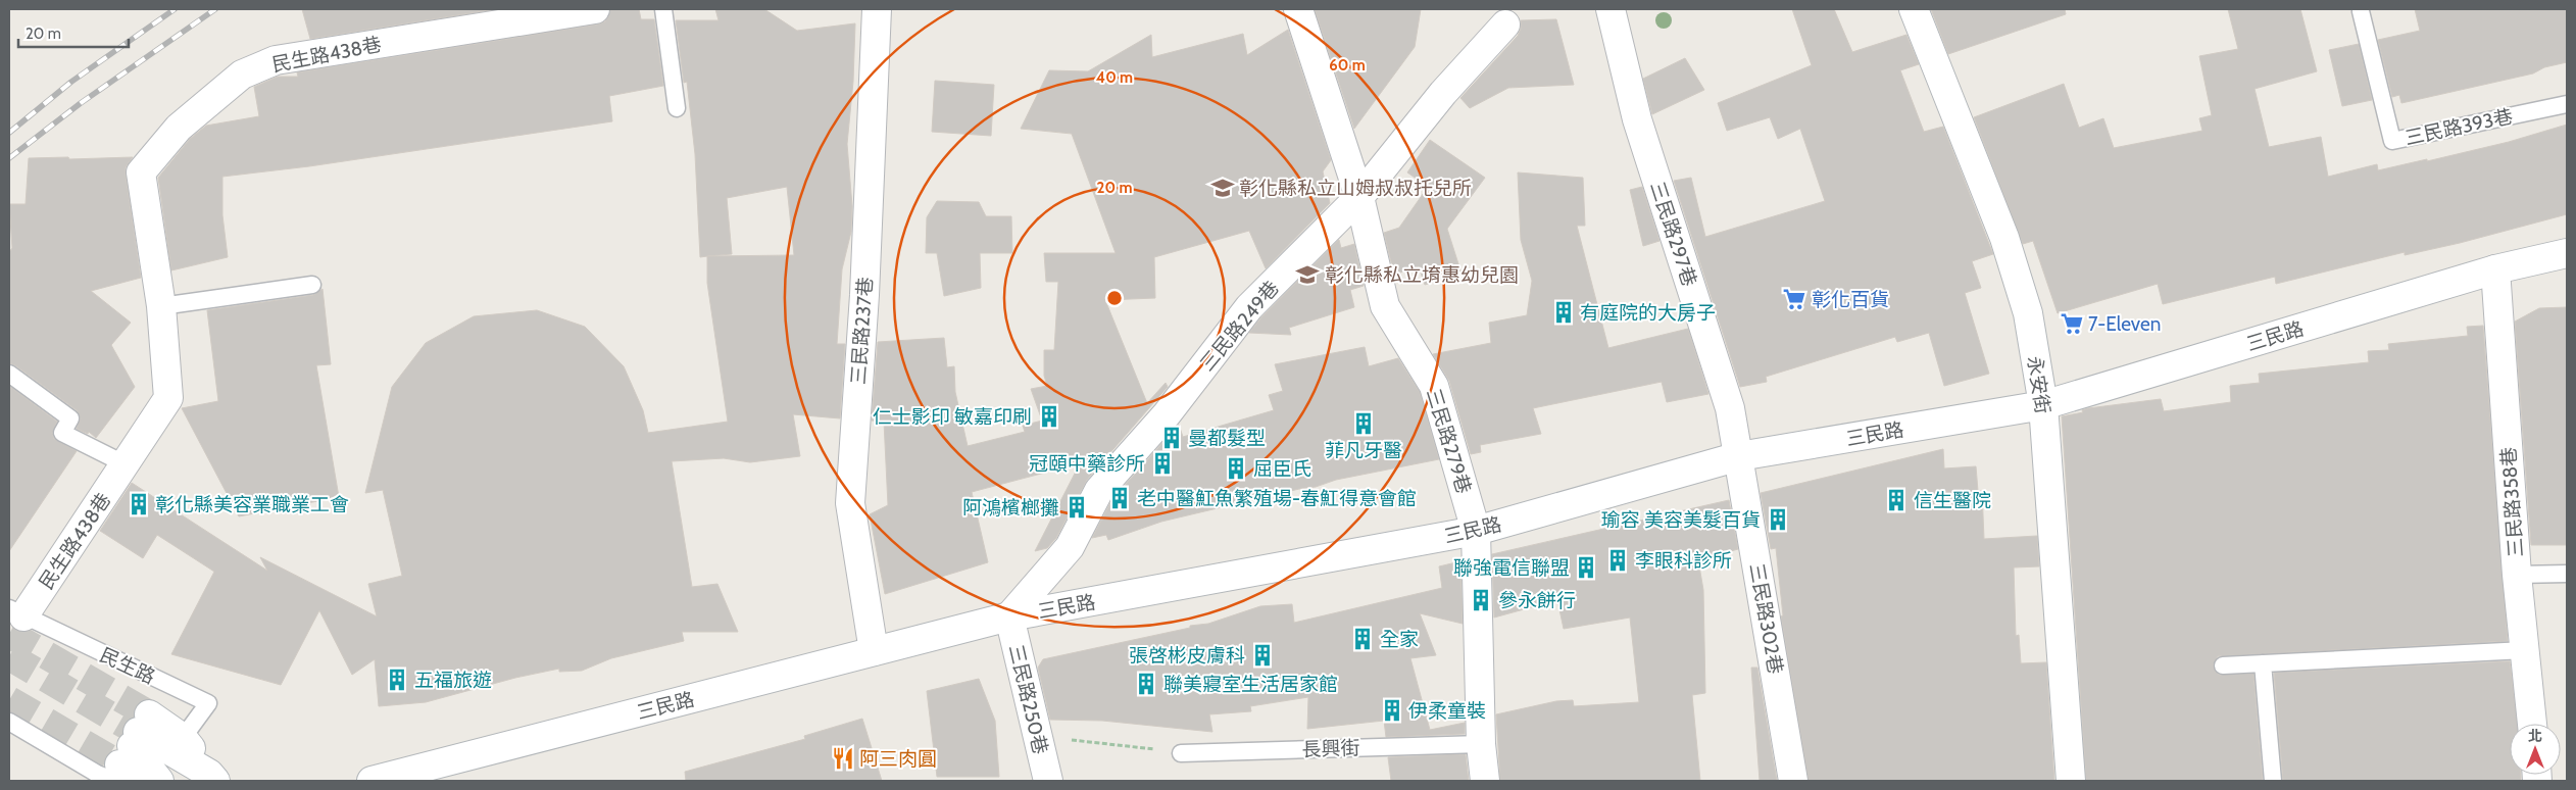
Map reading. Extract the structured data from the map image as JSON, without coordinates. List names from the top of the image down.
{
  "streets": {
    "street": [
      "民生路438巷",
      "三民路297巷",
      "三民路249巷",
      "三民路237巷",
      "三民路",
      "永安街",
      "三民路279巷",
      "三民路358巷",
      "三民路302巷",
      "民生路",
      "三民路250巷"
    ],
    "lane": ["三民路393巷", "長興街"]
  },
  "crossings": [
    ["民生路438巷", "民生路"],
    ["三民路297巷", "三民路"],
    ["三民路297巷", "三民路302巷"],
    ["三民路249巷", "三民路"],
    ["三民路249巷", "三民路279巷"],
    ["三民路249巷", "三民路250巷"],
    ["三民路237巷", "三民路"],
    ["三民路", "永安街"],
    ["三民路", "三民路279巷"],
    ["三民路", "三民路358巷"],
    ["三民路", "三民路302巷"],
    ["三民路", "三民路250巷"]
  ],
  "places": {
    "school or university": ["彰化縣私立山姆叔叔托兒所", "彰化縣私立堉惠幼兒園"],
    "supermarket": ["彰化百貨", "7-Eleven"],
    "building": [
      "有庭院的大房子",
      "仁士影印 敏嘉印刷",
      "菲凡牙醫",
      "曼都髮型",
      "冠頤中藥診所",
      "屈臣氏",
      "老中醫魟魚繁殖場-春魟得意會館",
      "信生醫院",
      "彰化縣美容業職業工會",
      "阿鴻檳榔攤",
      "瑜容 美容美髮百貨",
      "李眼科診所",
      "聯強電信聯盟",
      "參永餅行",
      "全家",
      "張啓彬皮膚科",
      "五福旅遊",
      "聯美寢室生活居家館",
      "伊柔童裝"
    ],
    "restaurant": ["阿三肉圓"]
  },
  "scale_bar": "20 m",
  "north": "top",
  "rings": ["60 m", "40 m", "20 m"]
}
